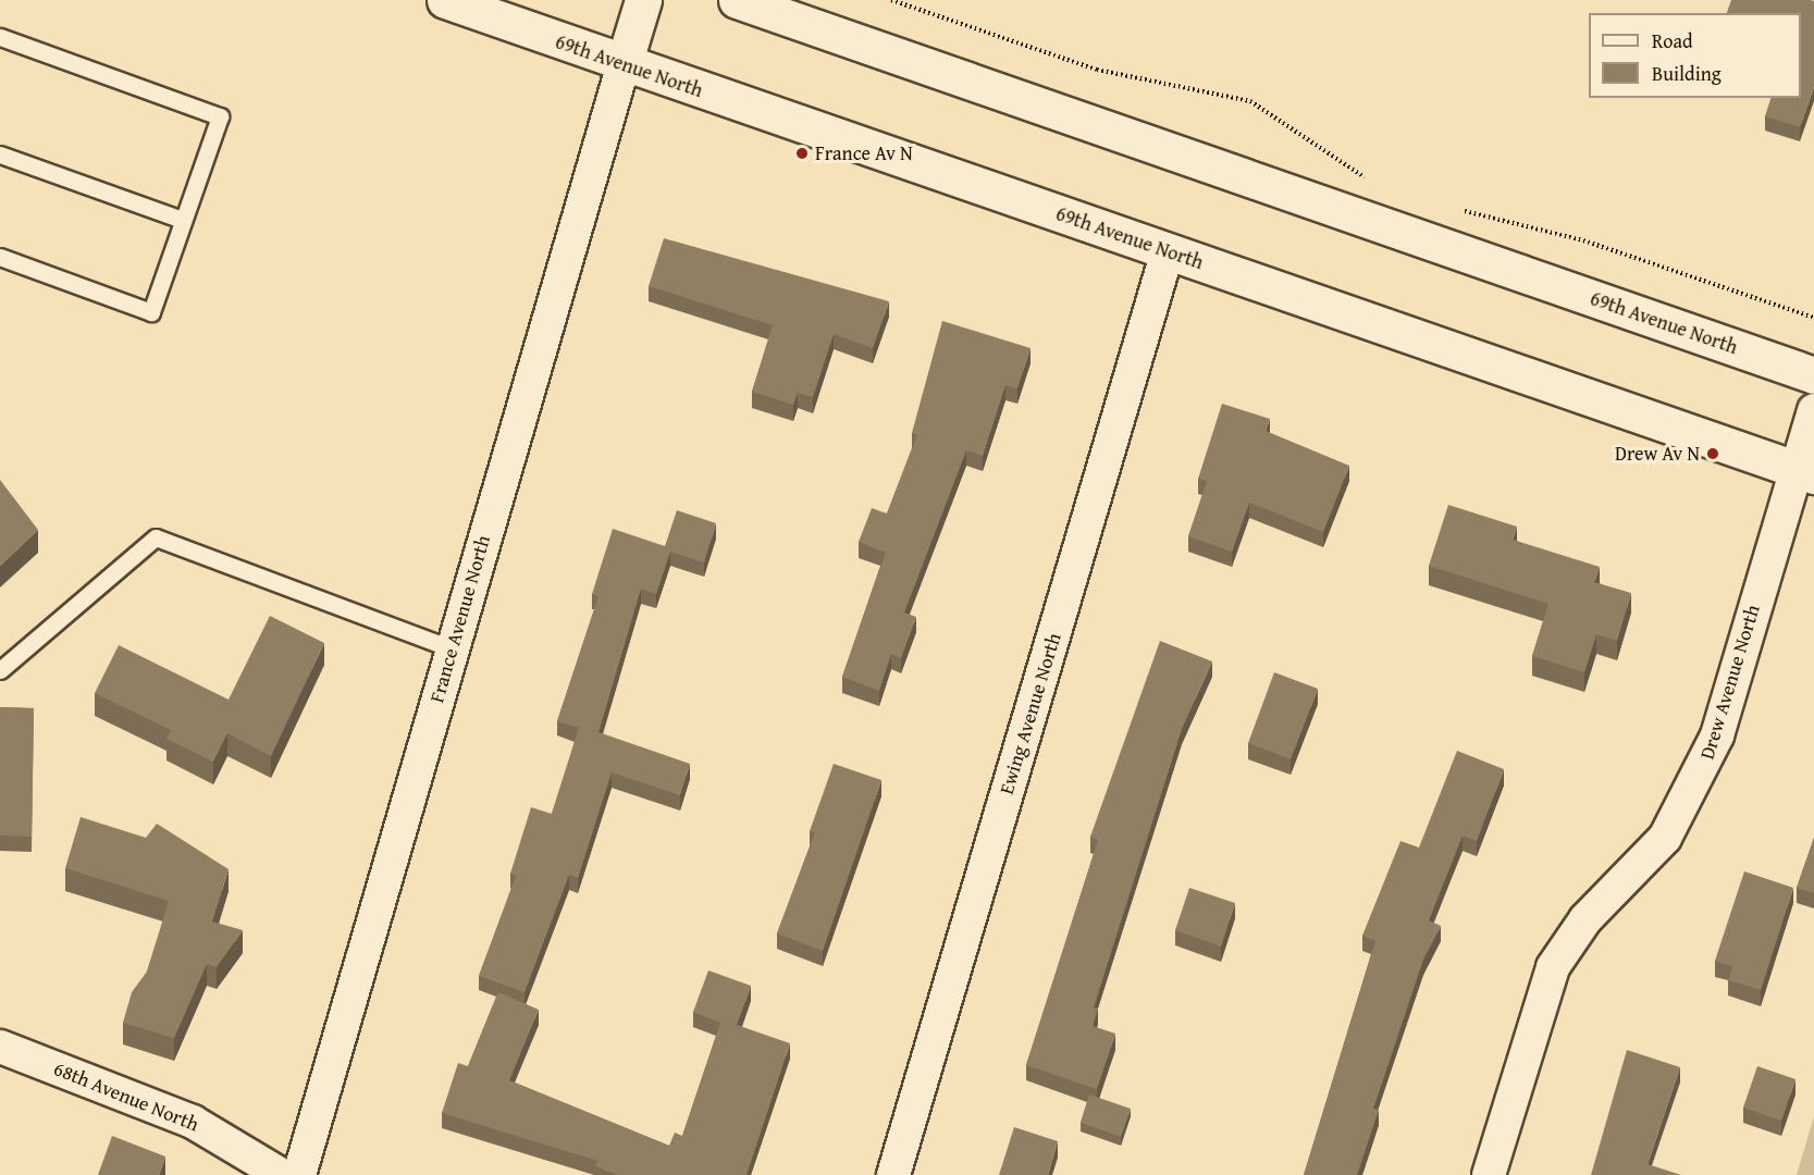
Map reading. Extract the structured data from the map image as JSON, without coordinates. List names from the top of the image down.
{
  "streets": {
    "street": [
      "69th Avenue North",
      "France Avenue North",
      "Drew Avenue North",
      "Ewing Avenue North",
      "68th Avenue North"
    ]
  },
  "crossings": [
    ["69th Avenue North", "France Avenue North"],
    ["69th Avenue North", "Drew Avenue North"],
    ["69th Avenue North", "Ewing Avenue North"]
  ],
  "places": ["France Av N", "Drew Av N"],
  "legend": ["Road", "Building"]
}
